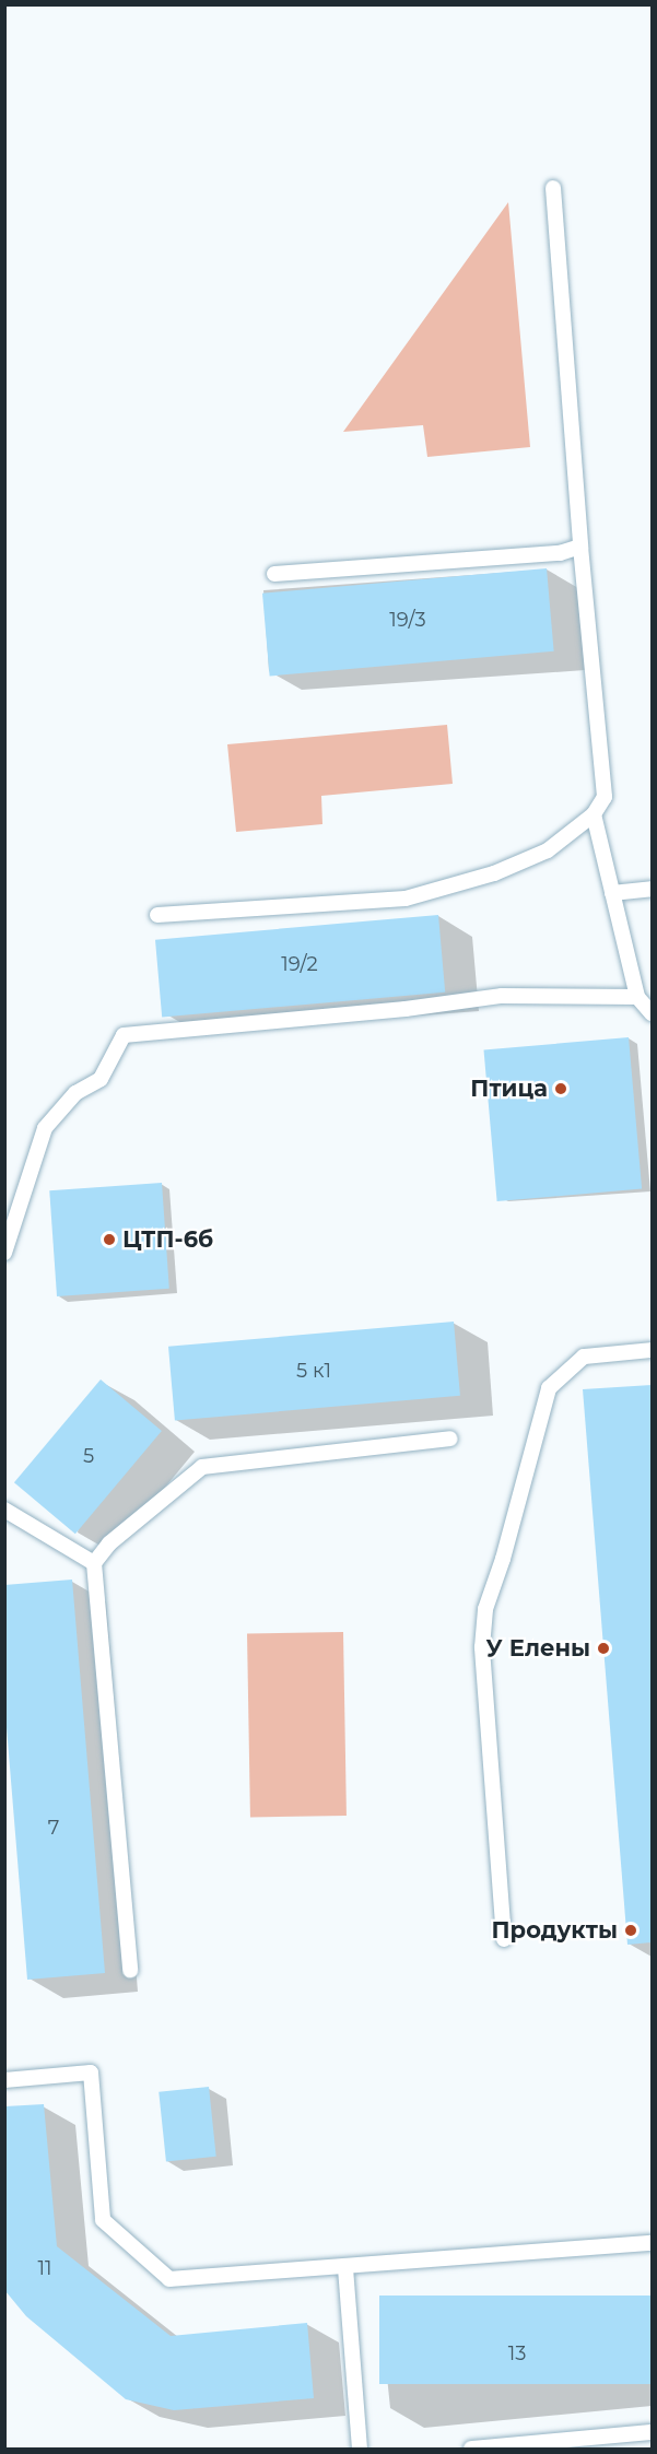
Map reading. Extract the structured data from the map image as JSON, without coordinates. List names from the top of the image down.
{
  "places": [
    "Птица",
    "ЦТП-6б",
    "У Елены",
    "Продукты"
  ],
  "house_numbers": [
    "19/3",
    "19/2",
    "5 к1",
    "5",
    "7",
    "11",
    "13"
  ]
}
